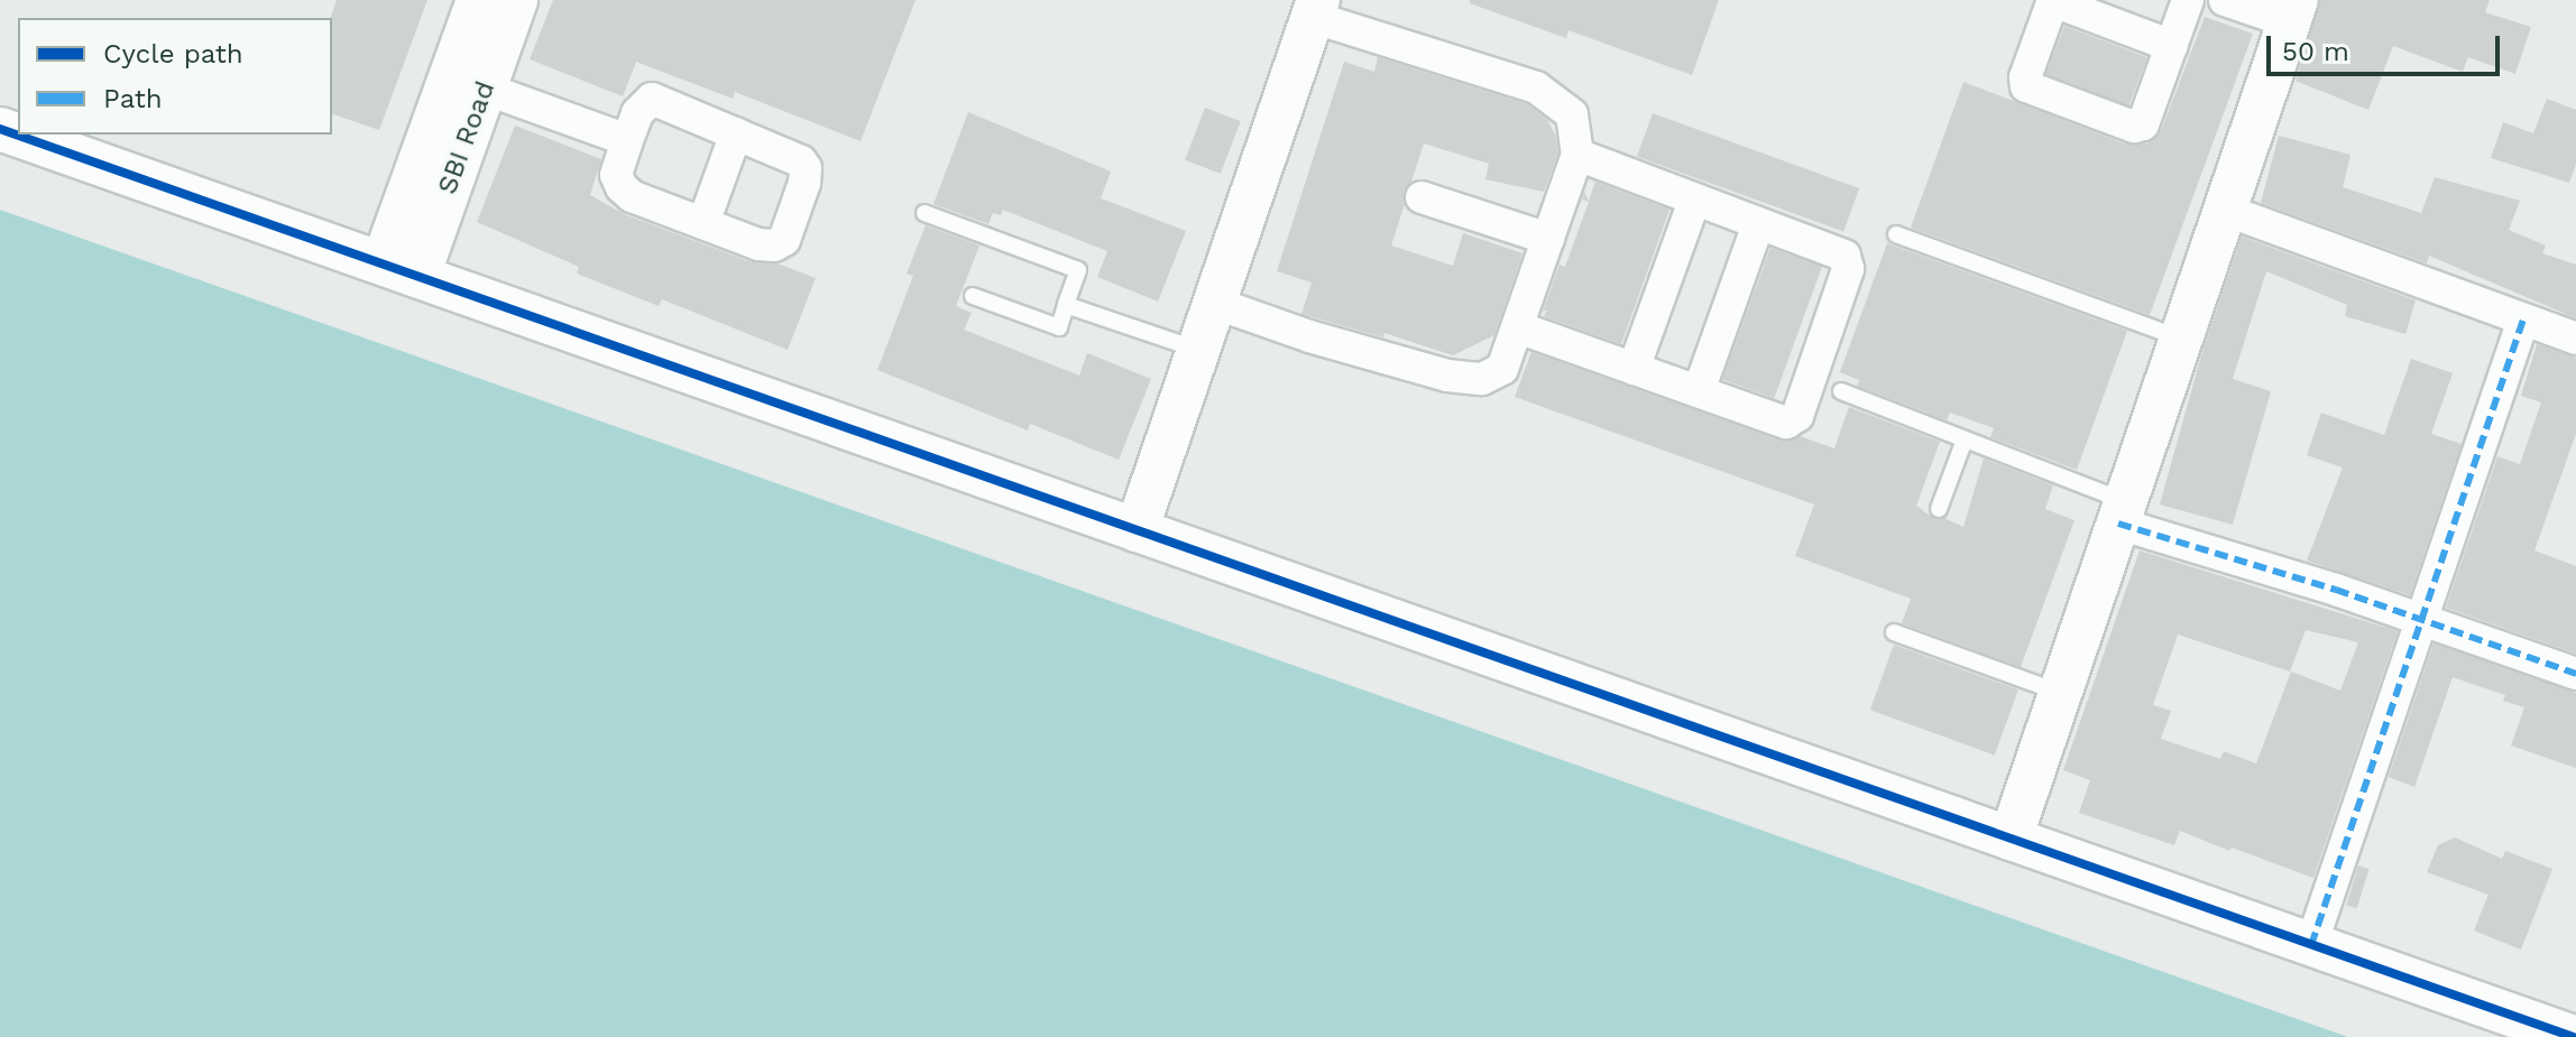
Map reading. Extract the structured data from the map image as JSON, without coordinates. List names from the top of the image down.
{
  "streets": {
    "street": ["SBI Road"]
  },
  "legend": ["Cycle path", "Path"],
  "scale_bar": "50 m"
}
